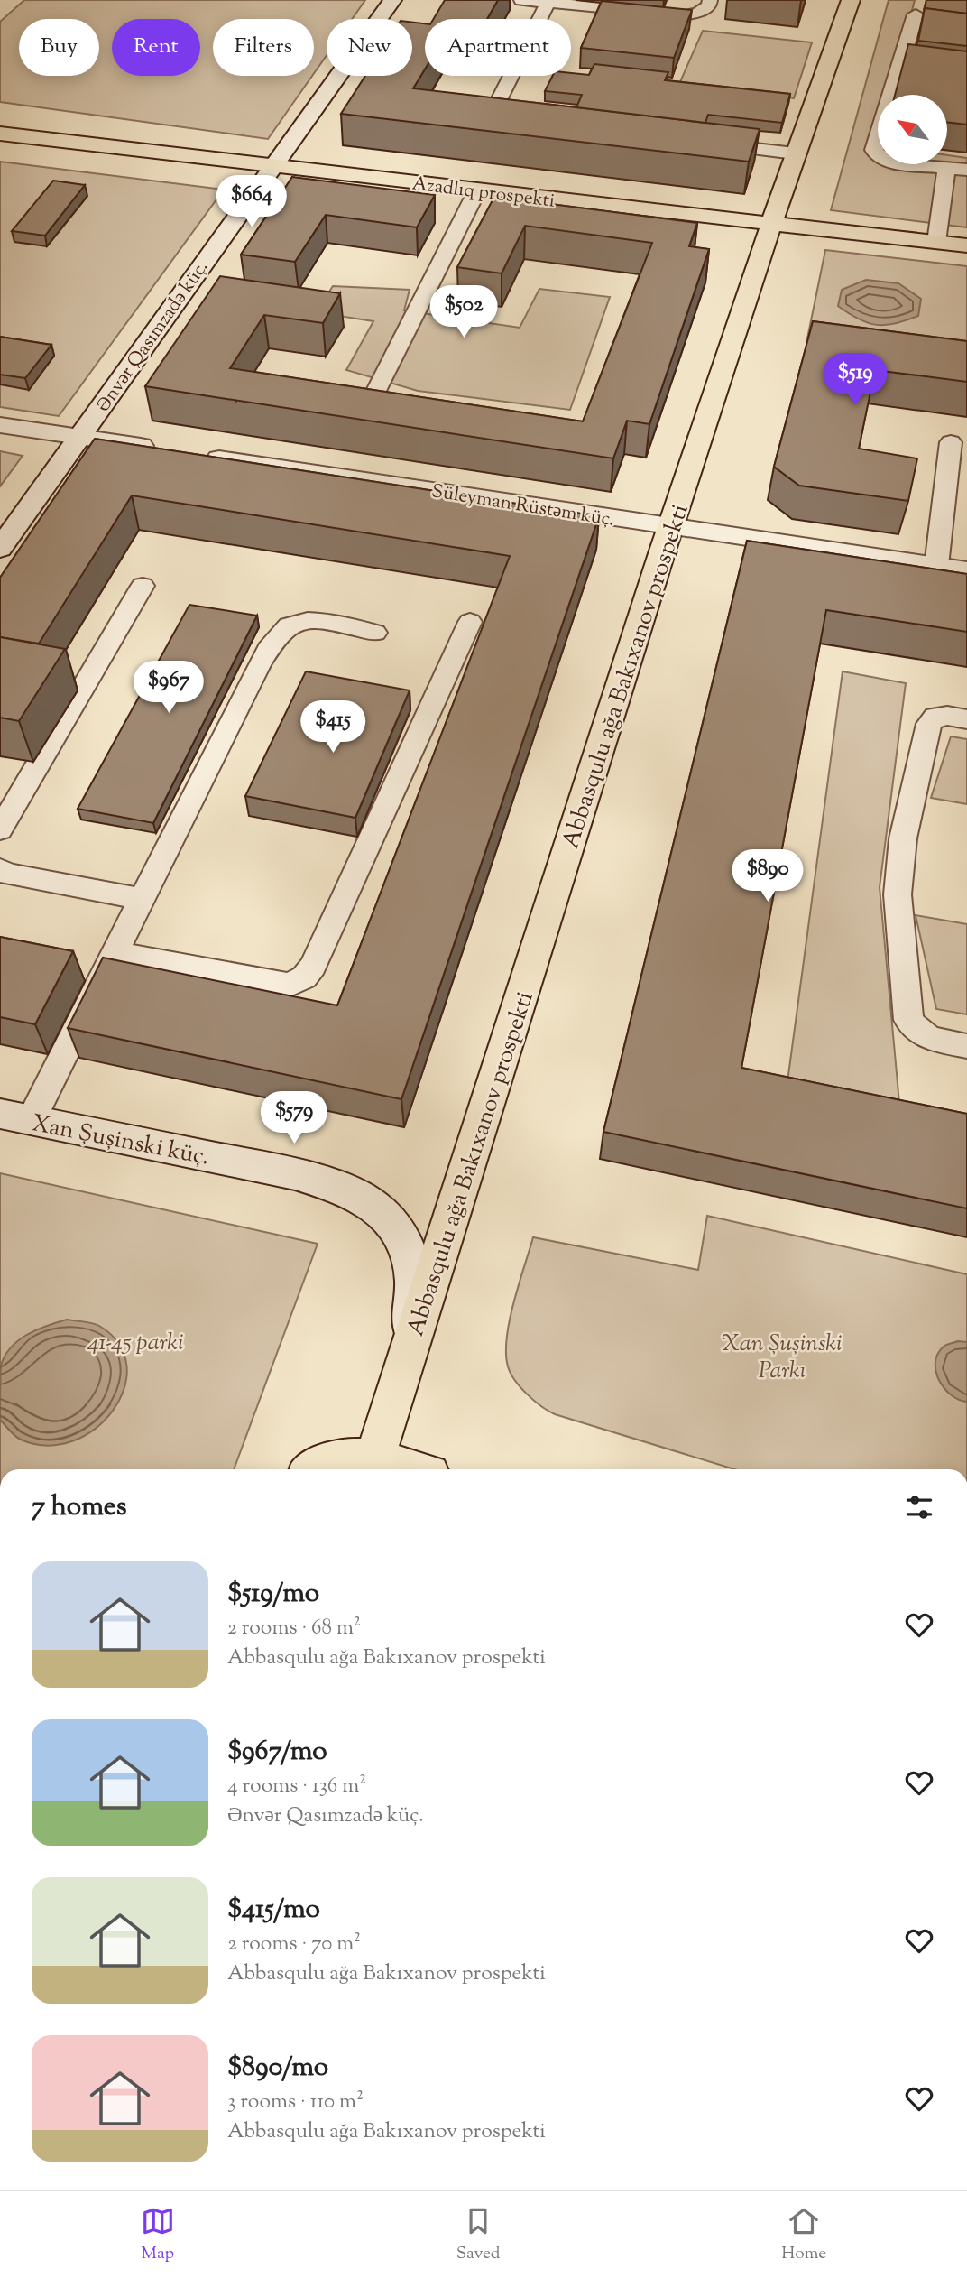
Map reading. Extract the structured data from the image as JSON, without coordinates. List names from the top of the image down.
{
  "streets": {
    "main road": ["Azadlıq prospekti", "Abbasqulu ağa Bakıxanov prospekti"],
    "street": ["Ənvər Qasımzadə küç.", "Süleyman Rüstəm küç.", "Xan Şuşinski küç."]
  },
  "crossings": [
    ["Azadlıq prospekti", "Ənvər Qasımzadə küç."],
    ["Azadlıq prospekti", "Abbasqulu ağa Bakıxanov prospekti"],
    ["Ənvər Qasımzadə küç.", "Süleyman Rüstəm küç."],
    ["Süleyman Rüstəm küç.", "Abbasqulu ağa Bakıxanov prospekti"],
    ["Abbasqulu ağa Bakıxanov prospekti", "Xan Şuşinski küç."]
  ],
  "parks": ["41-45 parki", "Xan Şuşinski Parkı"],
  "north": "top left",
  "page": {
    "chip": [
      "Buy",
      "Rent",
      "Filters",
      "New",
      "Apartment"
    ],
    "price": [
      "$664",
      "$502",
      "$519",
      "$967",
      "$415",
      "$890",
      "$579"
    ],
    "heading": "7 homes",
    "list": [
      {
        "name": "$519/mo",
        "note": "2 rooms · 68 m² · Abbasqulu ağa Bakıxanov prospekti"
      },
      {
        "name": "$967/mo",
        "note": "4 rooms · 136 m² · Ənvər Qasımzadə küç."
      },
      {
        "name": "$415/mo",
        "note": "2 rooms · 70 m² · Abbasqulu ağa Bakıxanov prospekti"
      },
      {
        "name": "$890/mo",
        "note": "3 rooms · 110 m² · Abbasqulu ağa Bakıxanov prospekti"
      }
    ],
    "tabs": ["Map", "Saved", "Home"]
  }
}
